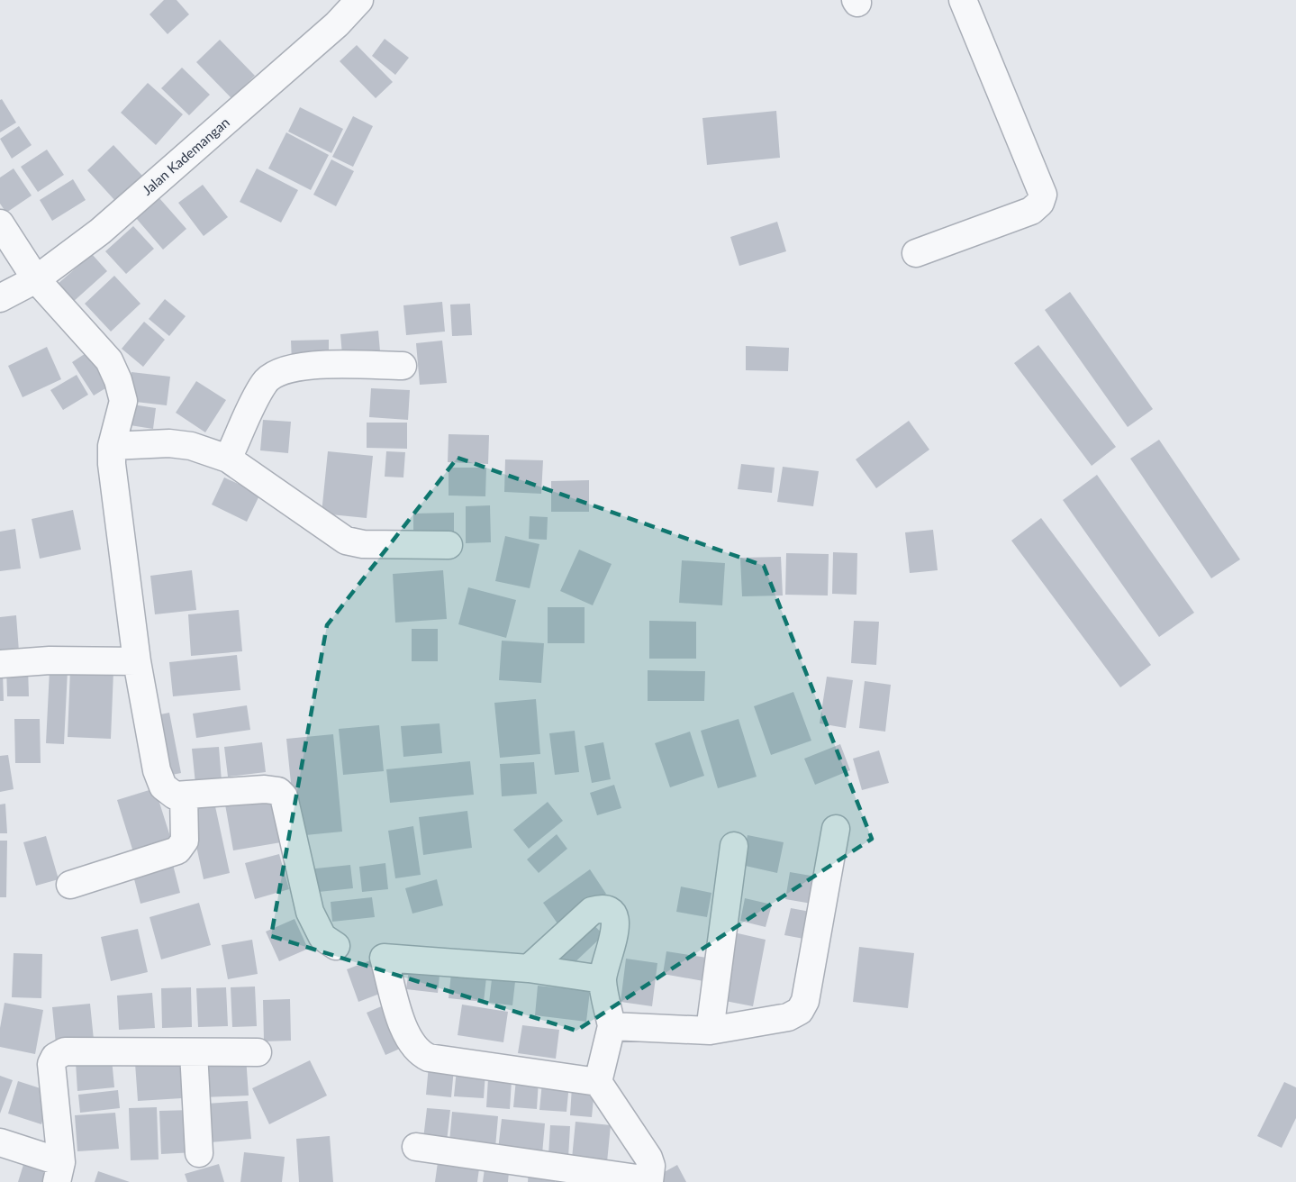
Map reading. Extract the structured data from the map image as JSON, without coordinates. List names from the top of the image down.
{
  "streets": {
    "street": ["Jalan Kademangan"]
  }
}
